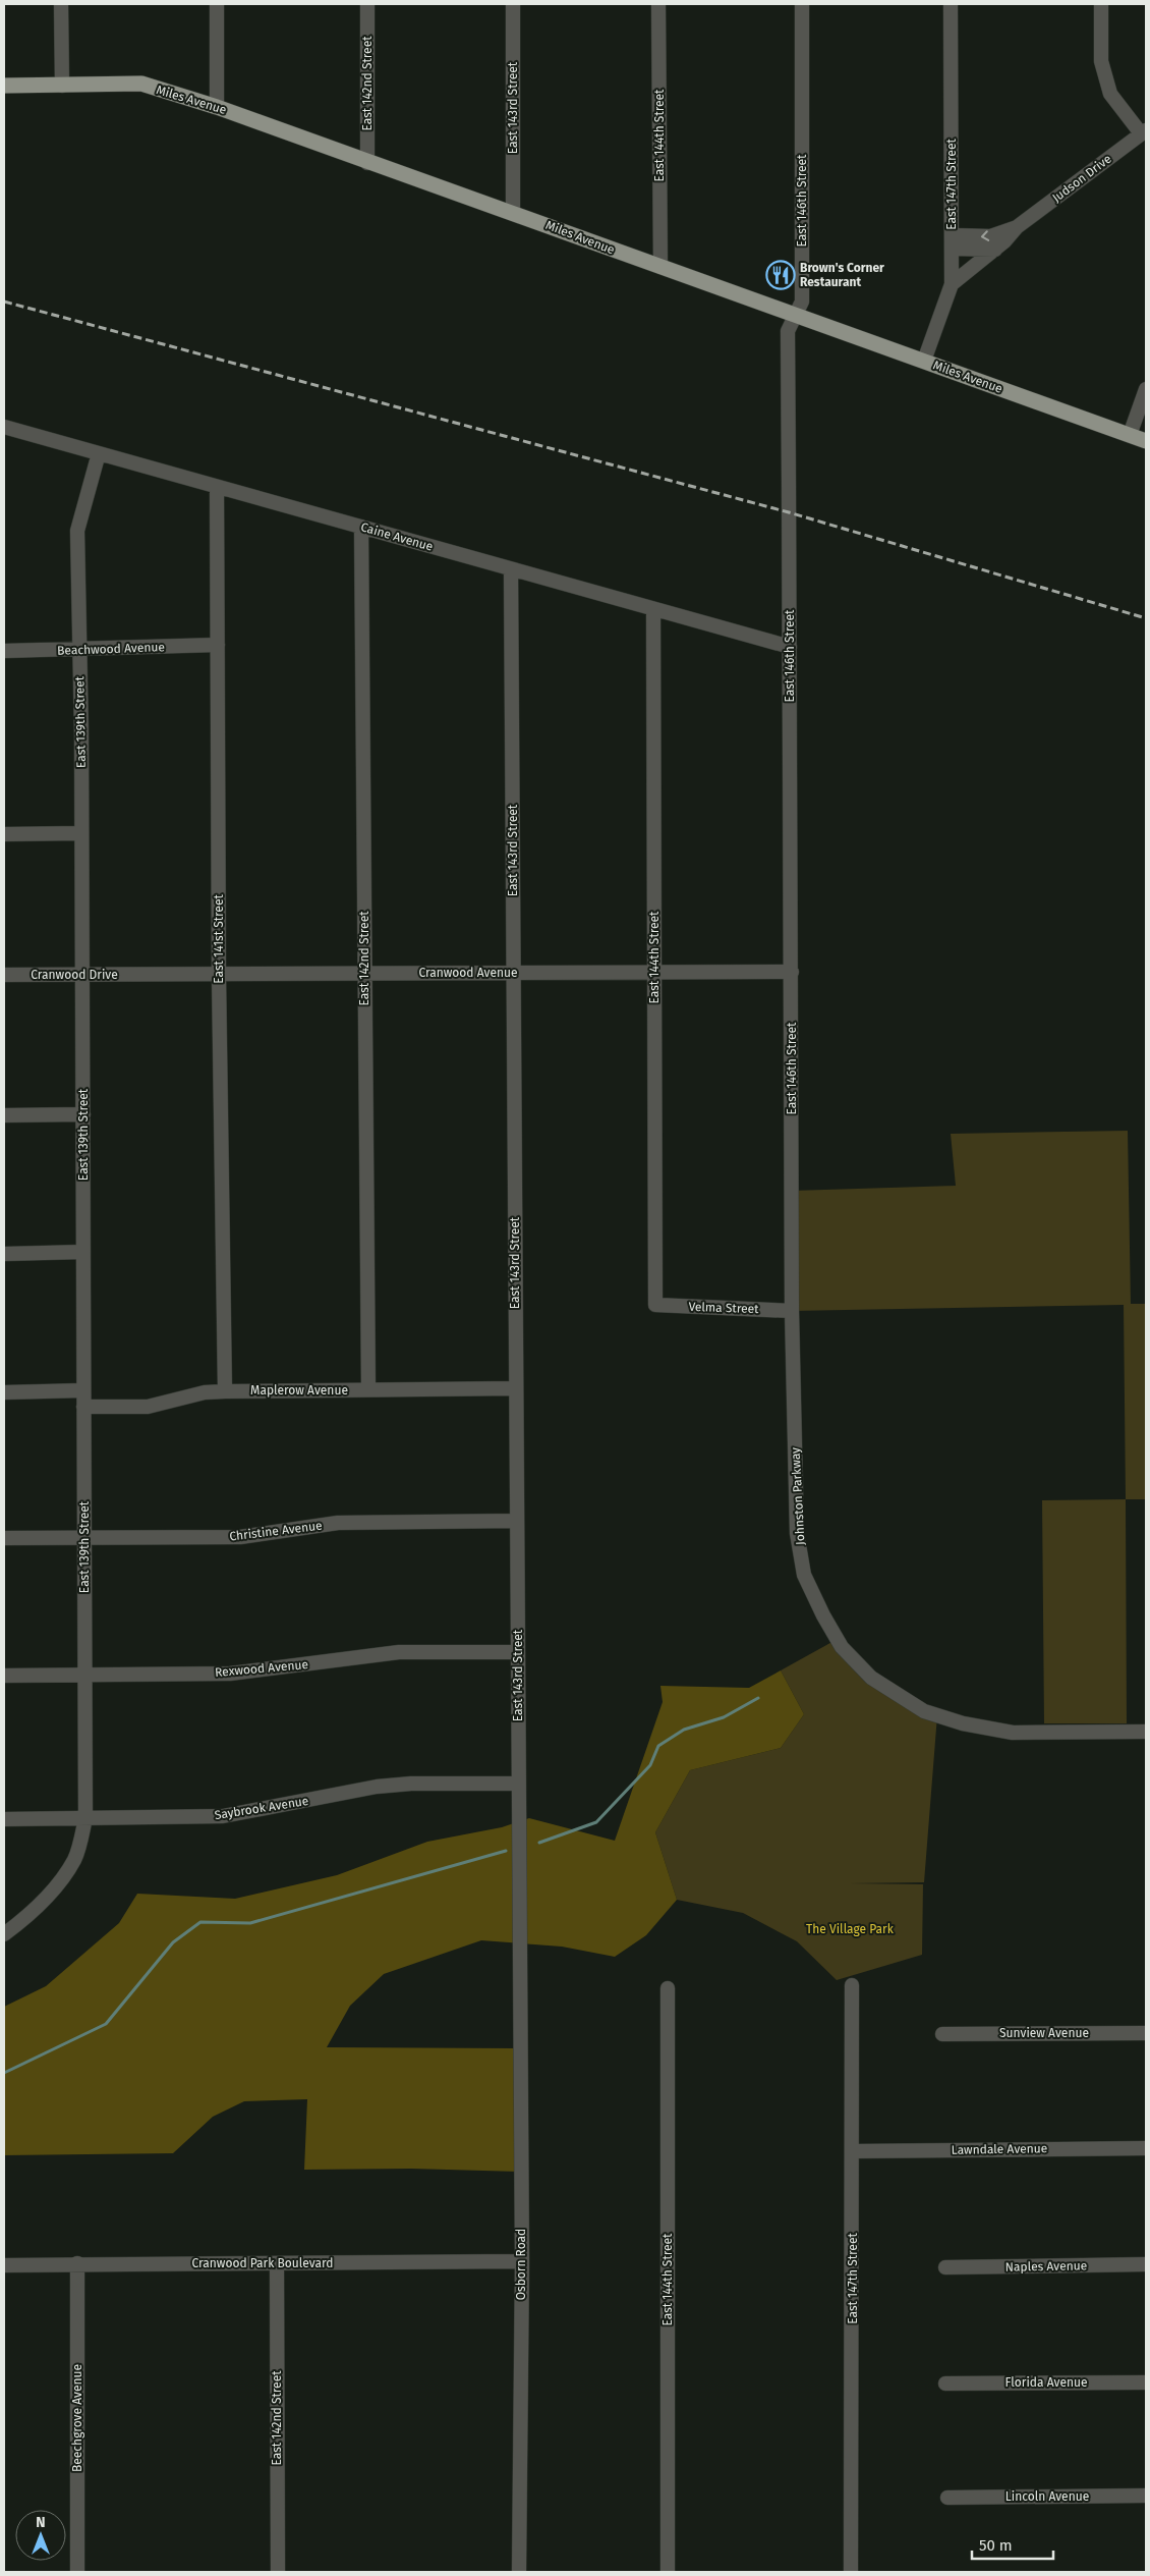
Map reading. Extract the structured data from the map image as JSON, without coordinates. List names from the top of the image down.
{
  "streets": {
    "main road": ["Miles Avenue"],
    "street": [
      "East 142nd Street",
      "East 143rd Street",
      "East 144th Street",
      "Judson Drive",
      "East 147th Street",
      "East 146th Street",
      "Caine Avenue",
      "Beachwood Avenue",
      "East 139th Street",
      "East 141st Street",
      "Cranwood Avenue",
      "Cranwood Drive",
      "Velma Street",
      "Maplerow Avenue",
      "Johnston Parkway",
      "Christine Avenue",
      "Rexwood Avenue",
      "Saybrook Avenue",
      "Sunview Avenue",
      "Lawndale Avenue",
      "Cranwood Park Boulevard",
      "Osborn Road",
      "Naples Avenue",
      "Florida Avenue",
      "Beechgrove Avenue",
      "Lincoln Avenue"
    ]
  },
  "crossings": [
    ["East 142nd Street", "Miles Avenue"],
    ["East 142nd Street", "Caine Avenue"],
    ["East 142nd Street", "Cranwood Avenue"],
    ["East 142nd Street", "Maplerow Avenue"],
    ["East 142nd Street", "Cranwood Park Boulevard"],
    ["Miles Avenue", "East 143rd Street"],
    ["Miles Avenue", "East 144th Street"],
    ["Miles Avenue", "East 147th Street"],
    ["Miles Avenue", "East 146th Street"],
    ["East 143rd Street", "Caine Avenue"],
    ["East 143rd Street", "Cranwood Avenue"],
    ["East 143rd Street", "Maplerow Avenue"],
    ["East 143rd Street", "Christine Avenue"],
    ["East 143rd Street", "Rexwood Avenue"],
    ["East 143rd Street", "Saybrook Avenue"],
    ["East 143rd Street", "Osborn Road"],
    ["East 144th Street", "Caine Avenue"],
    ["East 144th Street", "Cranwood Avenue"],
    ["East 144th Street", "Velma Street"],
    ["Judson Drive", "East 147th Street"],
    ["East 147th Street", "Lawndale Avenue"],
    ["East 146th Street", "Caine Avenue"],
    ["East 146th Street", "Cranwood Avenue"],
    ["East 146th Street", "Velma Street"],
    ["East 146th Street", "Johnston Parkway"],
    ["Caine Avenue", "East 139th Street"],
    ["Caine Avenue", "East 141st Street"],
    ["Beachwood Avenue", "East 139th Street"],
    ["Beachwood Avenue", "East 141st Street"],
    ["East 139th Street", "Cranwood Drive"],
    ["East 139th Street", "Maplerow Avenue"],
    ["East 139th Street", "Christine Avenue"],
    ["East 139th Street", "Rexwood Avenue"],
    ["East 139th Street", "Saybrook Avenue"],
    ["East 141st Street", "Cranwood Avenue"],
    ["East 141st Street", "Maplerow Avenue"],
    ["Cranwood Avenue", "Cranwood Drive"],
    ["Velma Street", "Johnston Parkway"],
    ["Cranwood Park Boulevard", "Osborn Road"],
    ["Cranwood Park Boulevard", "Beechgrove Avenue"]
  ],
  "parks": ["The Village Park"],
  "places": {
    "restaurant": ["Brown's Corner Restaurant"]
  },
  "scale_bar": "50 m",
  "north": "top"
}
